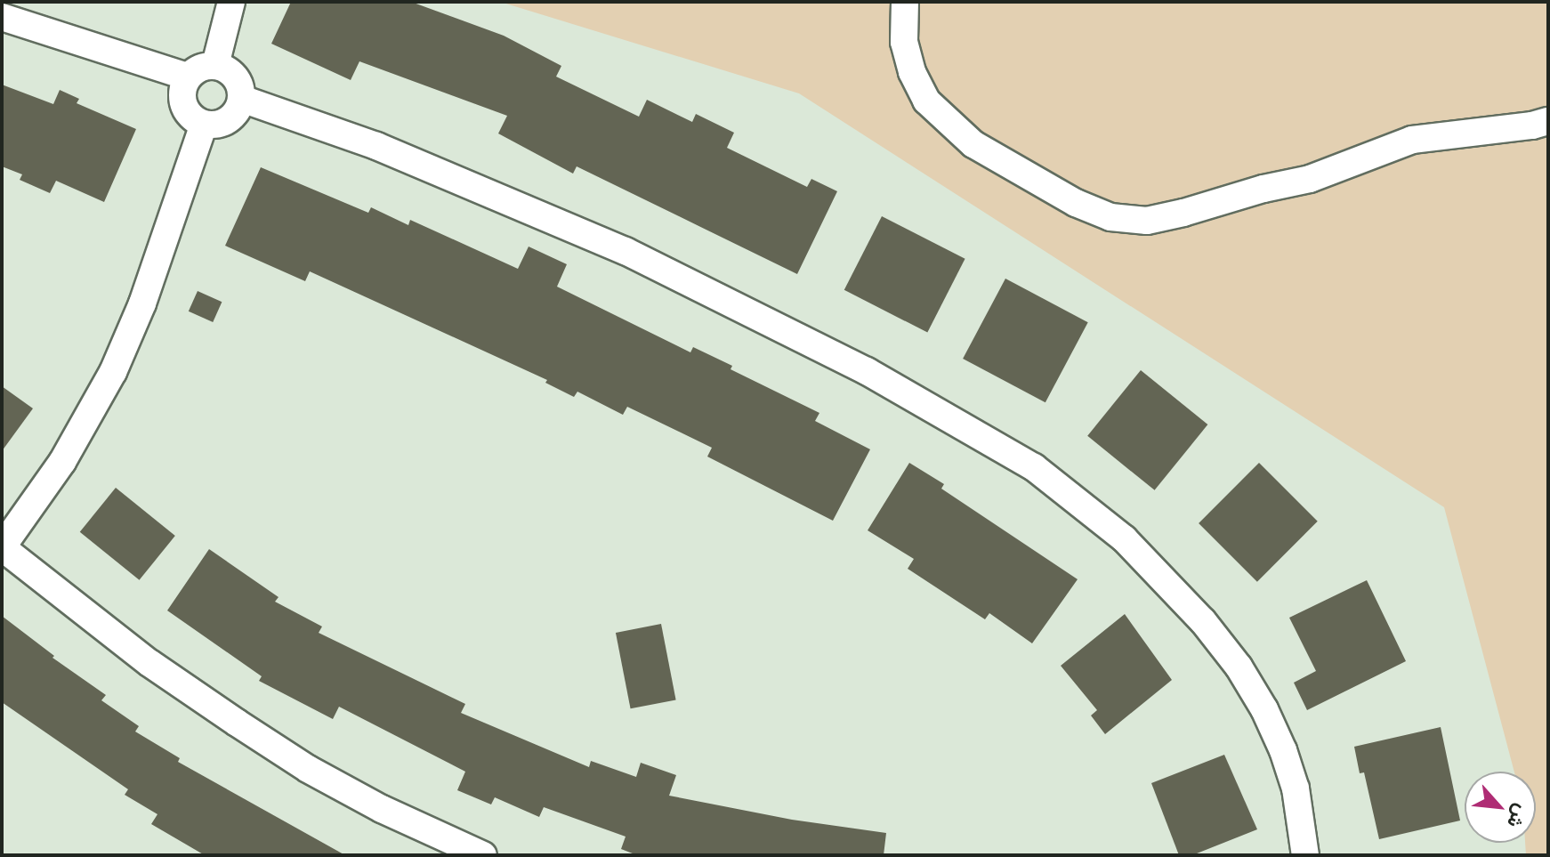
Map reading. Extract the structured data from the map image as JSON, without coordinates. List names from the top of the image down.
{
  "north": "bottom right"
}
